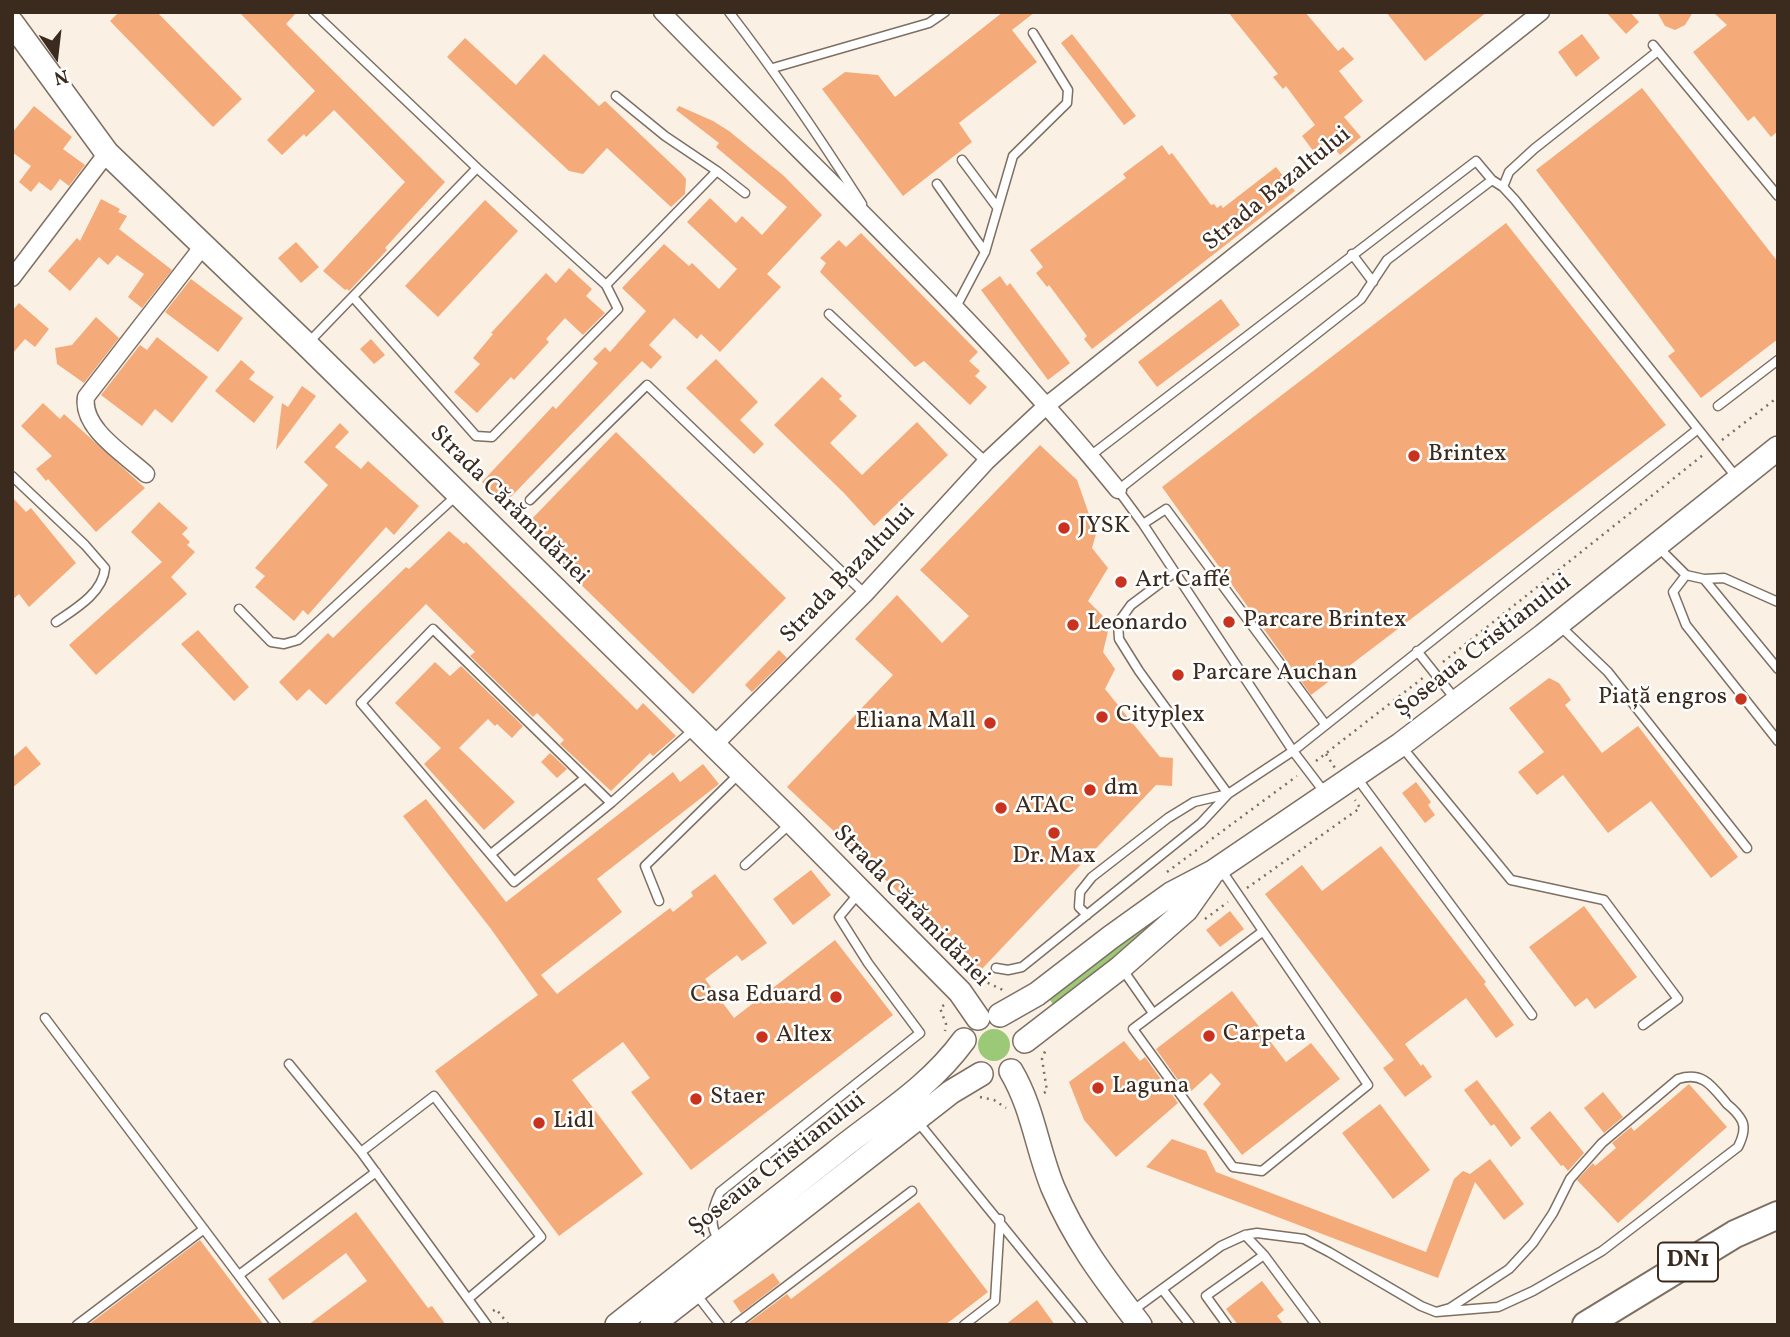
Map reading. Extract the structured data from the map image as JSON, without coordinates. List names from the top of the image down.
{
  "streets": {
    "main road": ["DN1"],
    "street": ["Strada Bazaltului", "Strada Cărămidăriei", "Șoseaua Cristianului"]
  },
  "crossings": [
    ["Strada Bazaltului", "Strada Cărămidăriei"],
    ["Strada Cărămidăriei", "Șoseaua Cristianului"]
  ],
  "places": [
    "Brintex",
    "JYSK",
    "Art Caffé",
    "Parcare Brintex",
    "Leonardo",
    "Parcare Auchan",
    "Piață engros",
    "Cityplex",
    "Eliana Mall",
    "dm",
    "ATAC",
    "Dr. Max",
    "Casa Eduard",
    "Carpeta",
    "Altex",
    "Laguna",
    "Staer",
    "Lidl"
  ],
  "north": "bottom"
}
